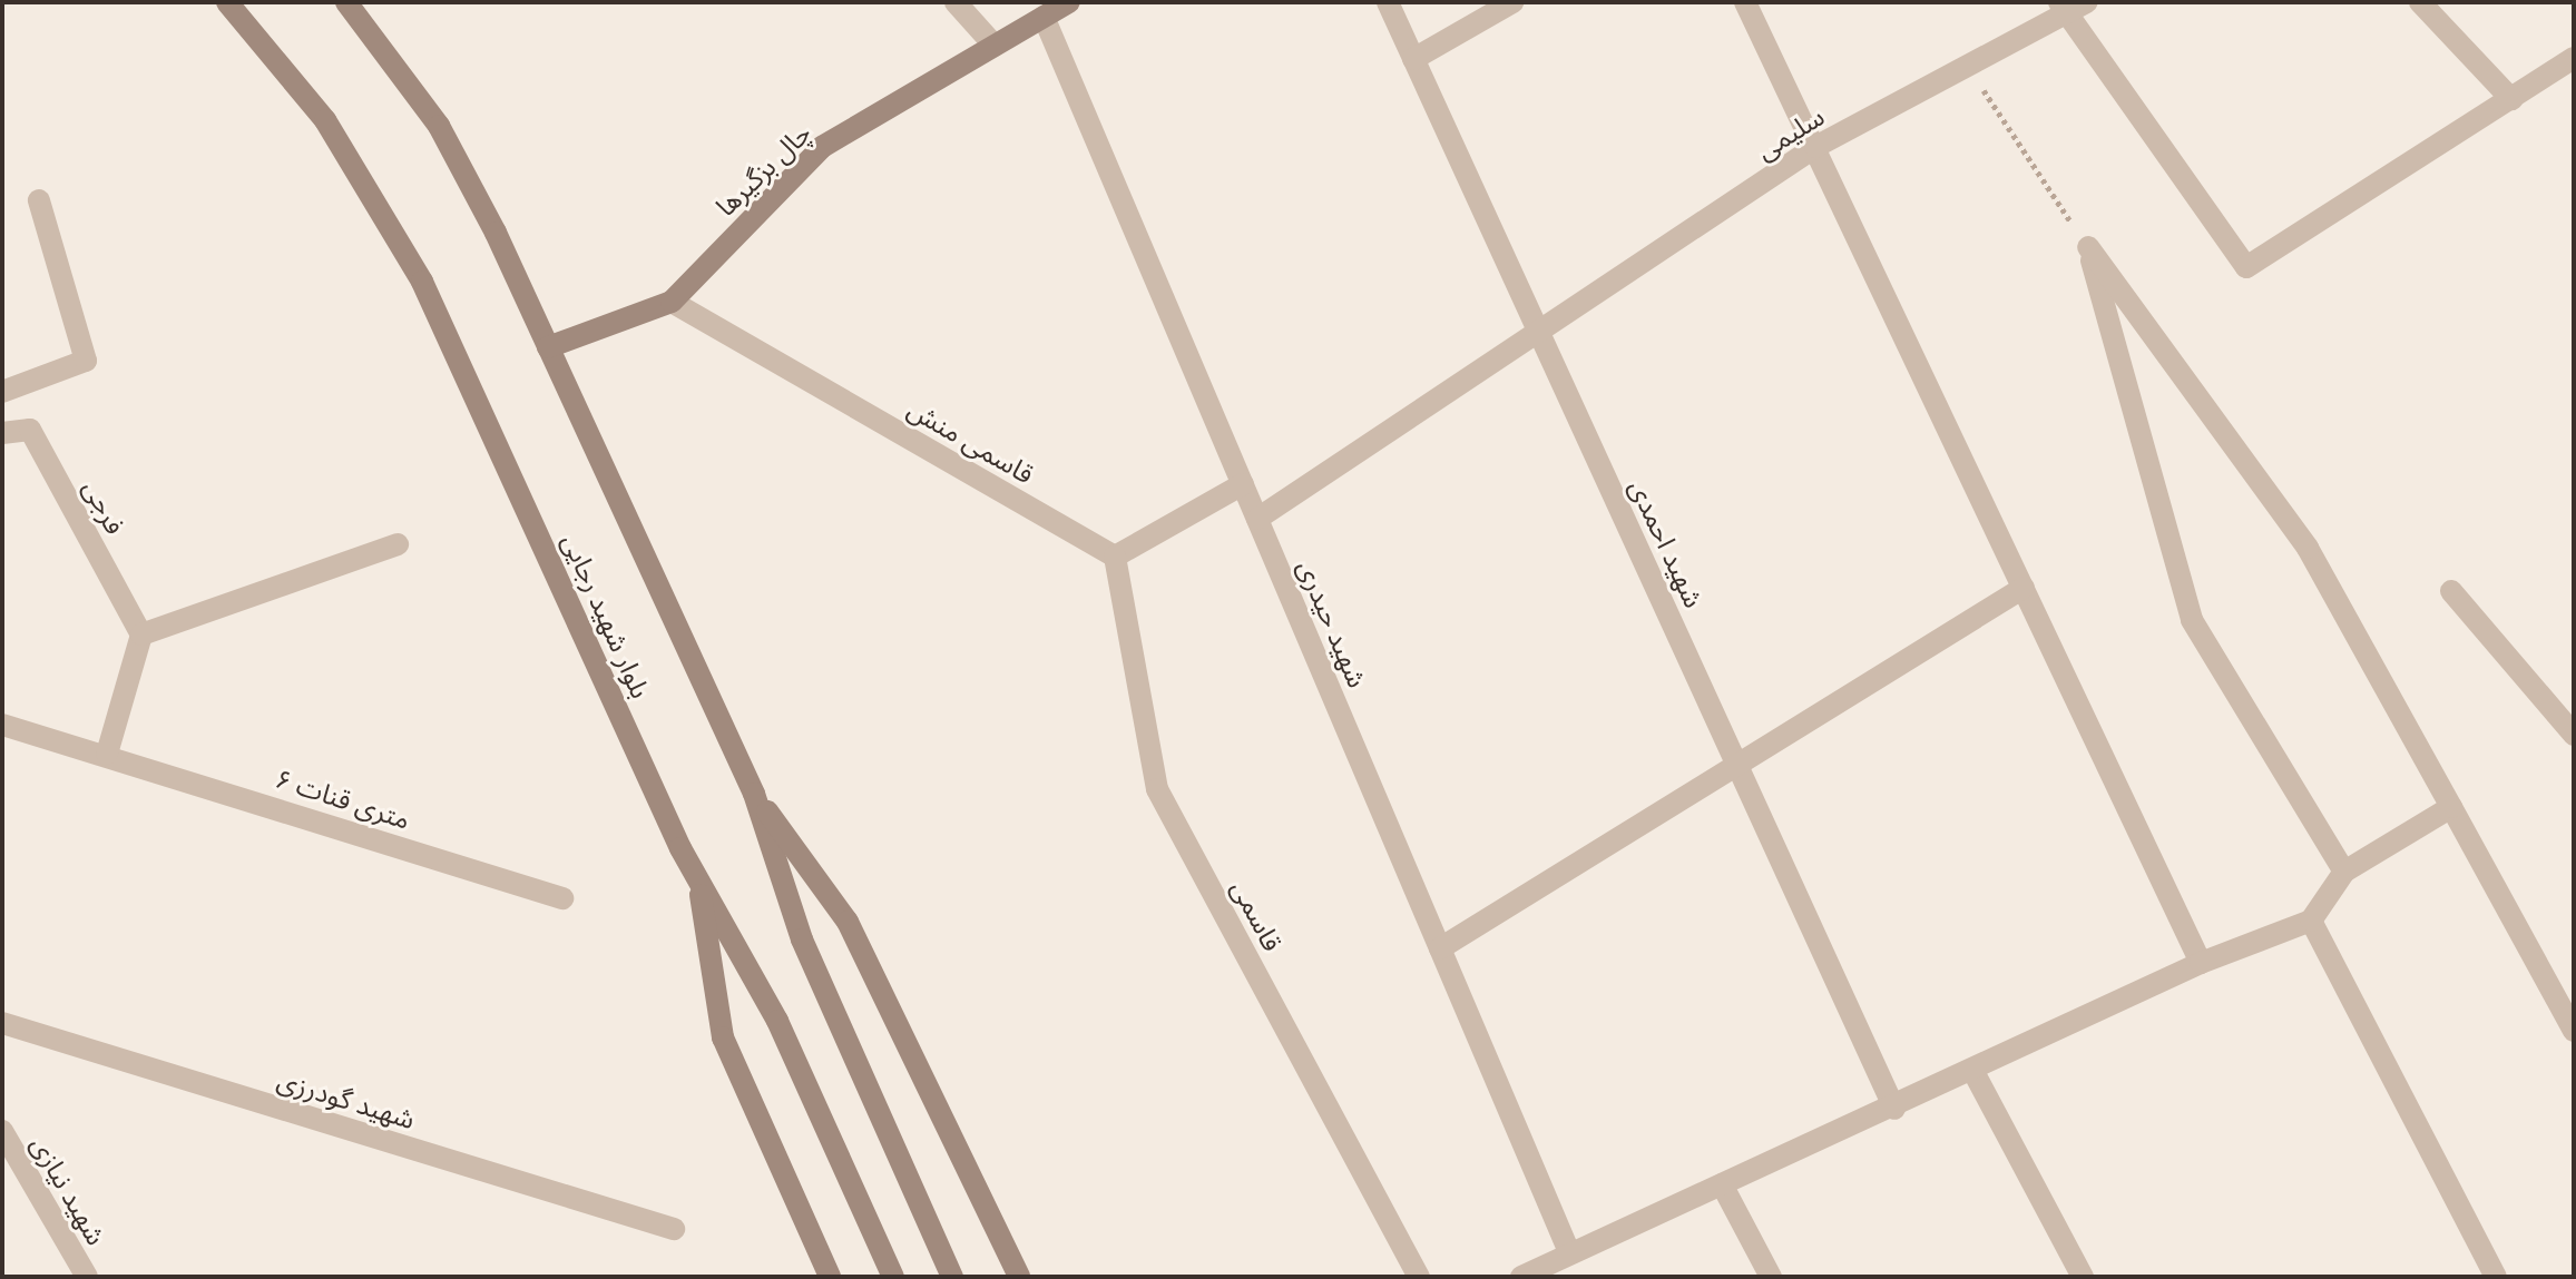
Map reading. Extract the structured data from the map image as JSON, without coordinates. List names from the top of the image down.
{
  "streets": {
    "main road": ["چال بزگیرها", "بلوار شهید رجایی"],
    "street": [
      "سلیمی",
      "قاسمی منش",
      "فرجی",
      "شهید احمدی",
      "شهید حیدری",
      "۶ متری قنات",
      "قاسمی",
      "شهید گودرزی",
      "شهید نیازی"
    ]
  },
  "crossings": [
    ["سلیمی", "شهید احمدی"],
    ["سلیمی", "شهید حیدری"],
    ["چال بزگیرها", "قاسمی منش"],
    ["چال بزگیرها", "شهید حیدری"],
    ["قاسمی منش", "قاسمی"]
  ]
}
